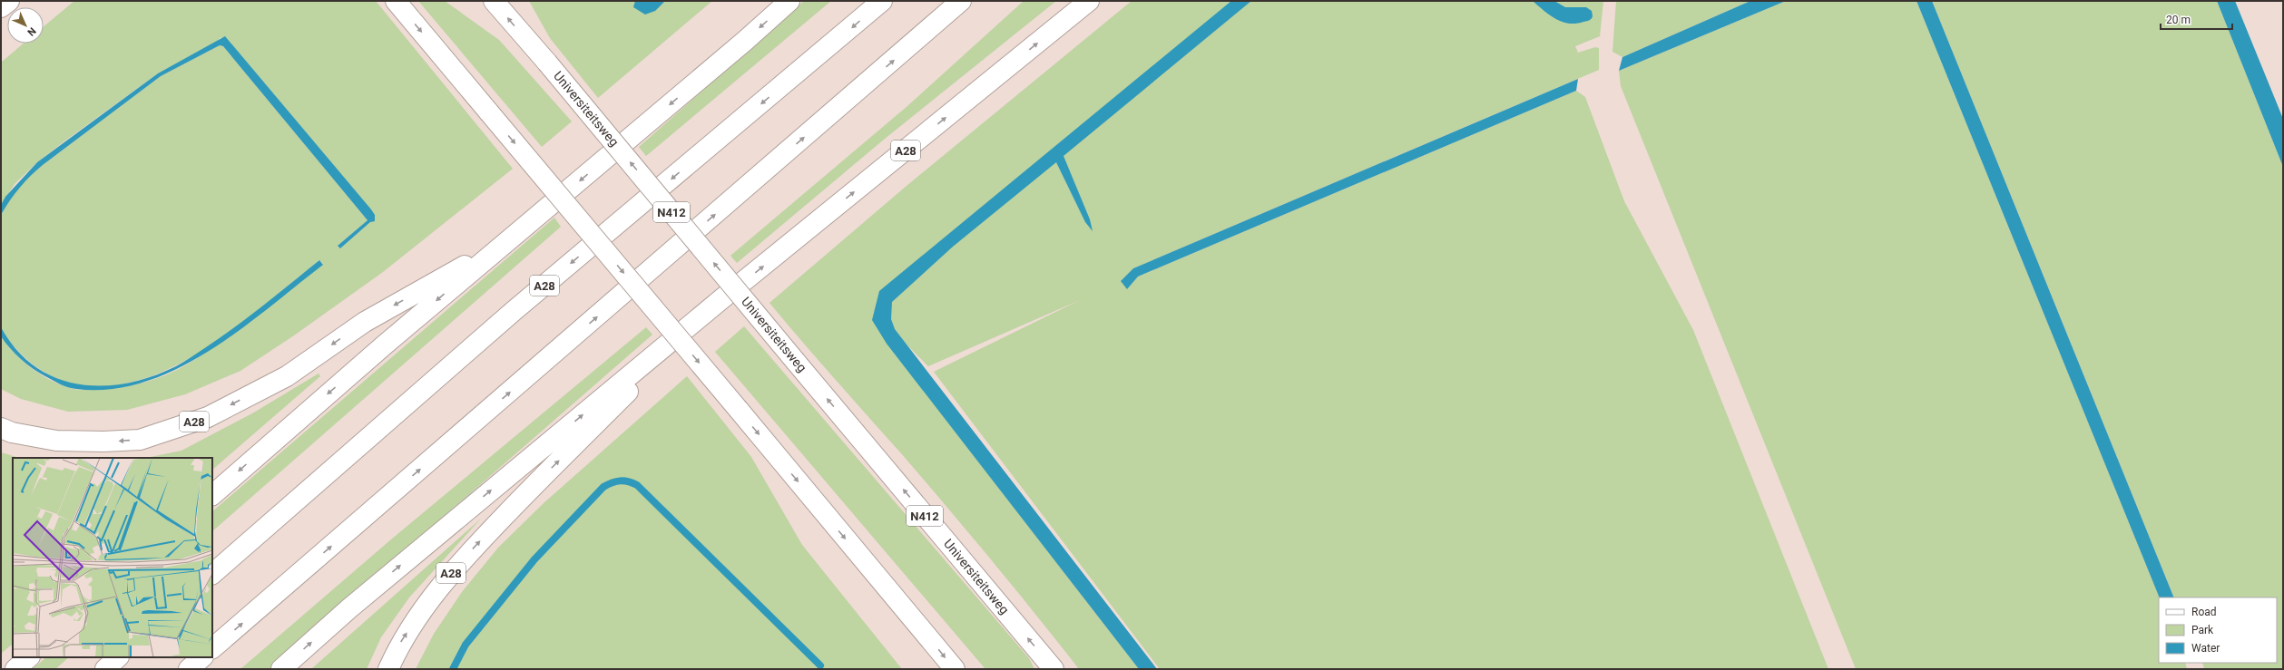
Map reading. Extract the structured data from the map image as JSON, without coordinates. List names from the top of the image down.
{
  "streets": {
    "main road": ["Universiteitsweg", "A28", "N412"]
  },
  "legend": ["Road", "Park", "Water"],
  "scale_bar": "20 m",
  "north": "bottom right"
}
